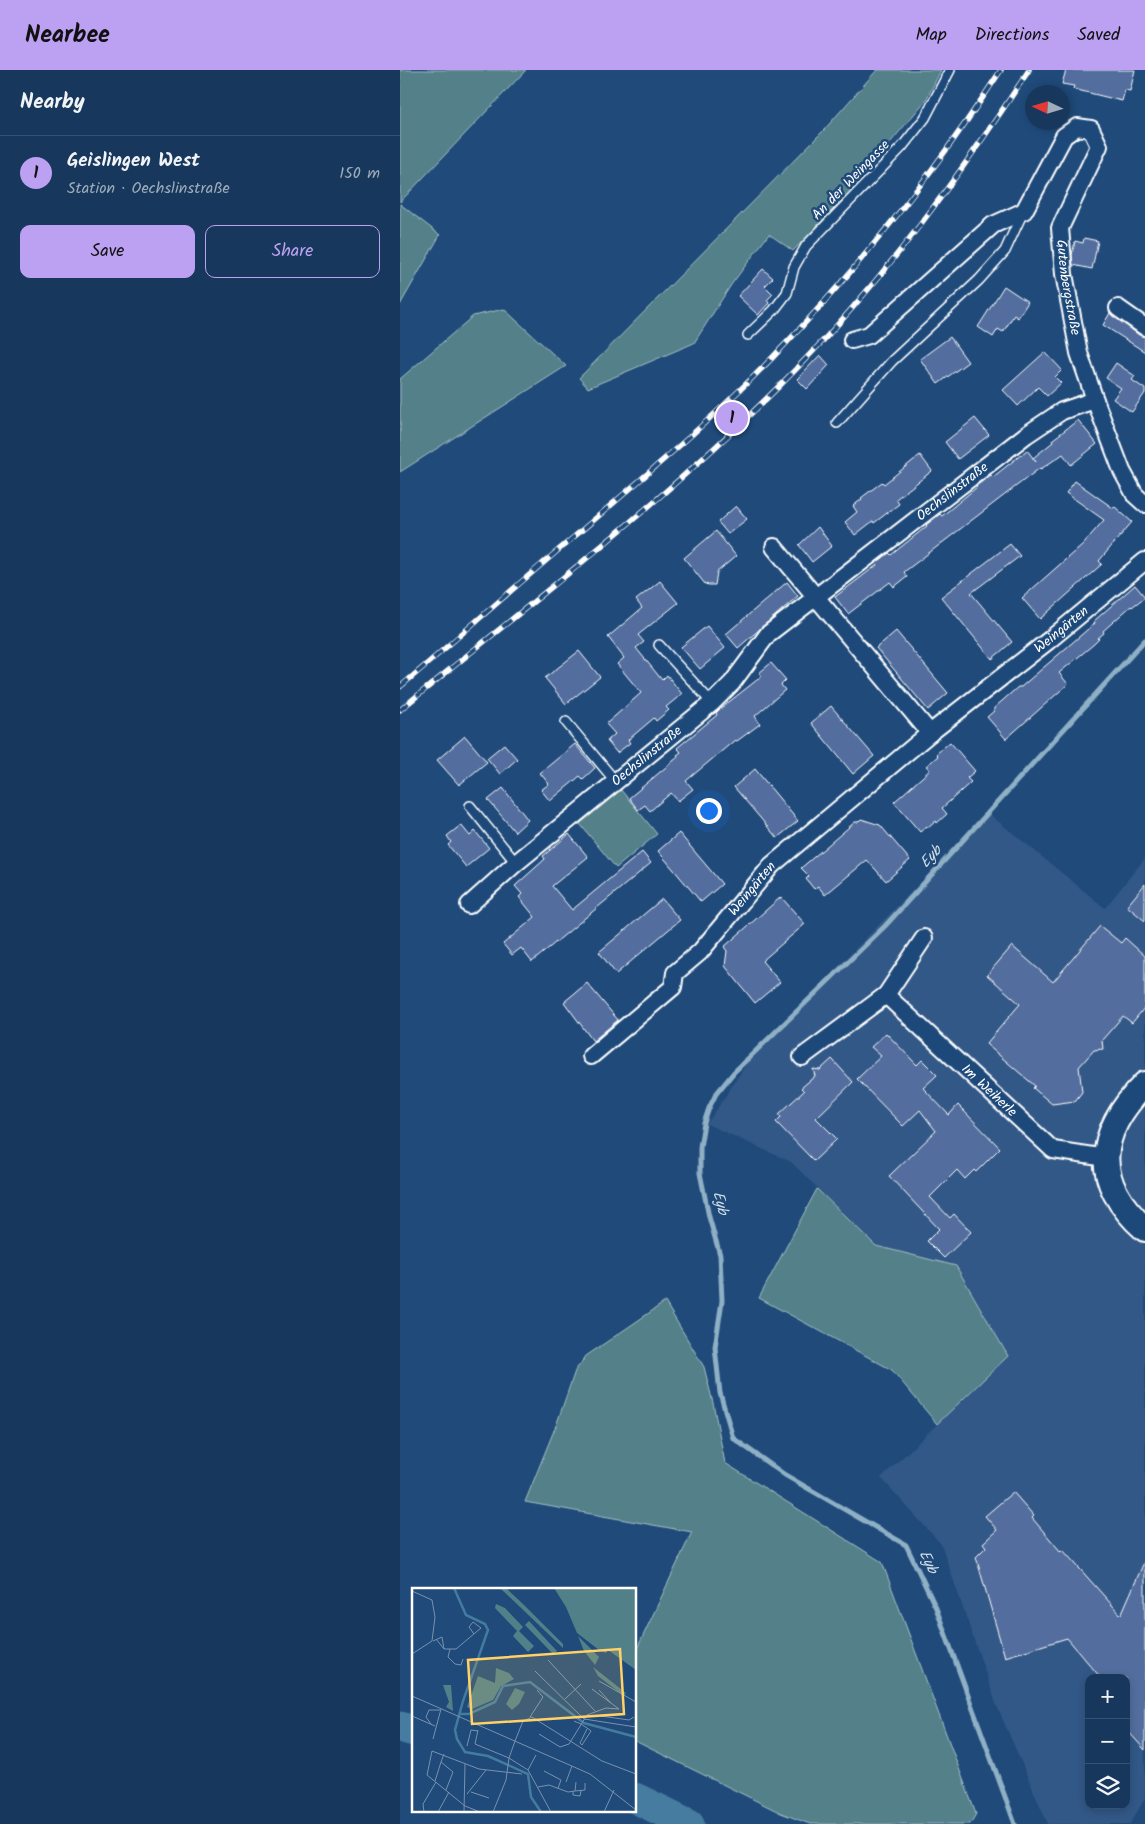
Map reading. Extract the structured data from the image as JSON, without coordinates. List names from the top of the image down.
{
  "streets": {
    "street": [
      "Gutenbergstraße",
      "Oechslinstraße",
      "Weingärten",
      "Im Weiherle"
    ],
    "lane": ["An der Weingasse"]
  },
  "crossings": [
    ["Gutenbergstraße", "Oechslinstraße"]
  ],
  "water": ["Eyb"],
  "north": "left",
  "page": {
    "header": "Nearbee",
    "nav": ["Map", "Directions", "Saved"],
    "heading": "Nearby",
    "list": [
      {
        "mark": "1",
        "name": "Geislingen West",
        "note": "Station · Oechslinstraße",
        "value": "150 m"
      }
    ],
    "buttons": ["Save", "Share"],
    "pins": "1",
    "map_buttons": ["+", "−"]
  }
}
